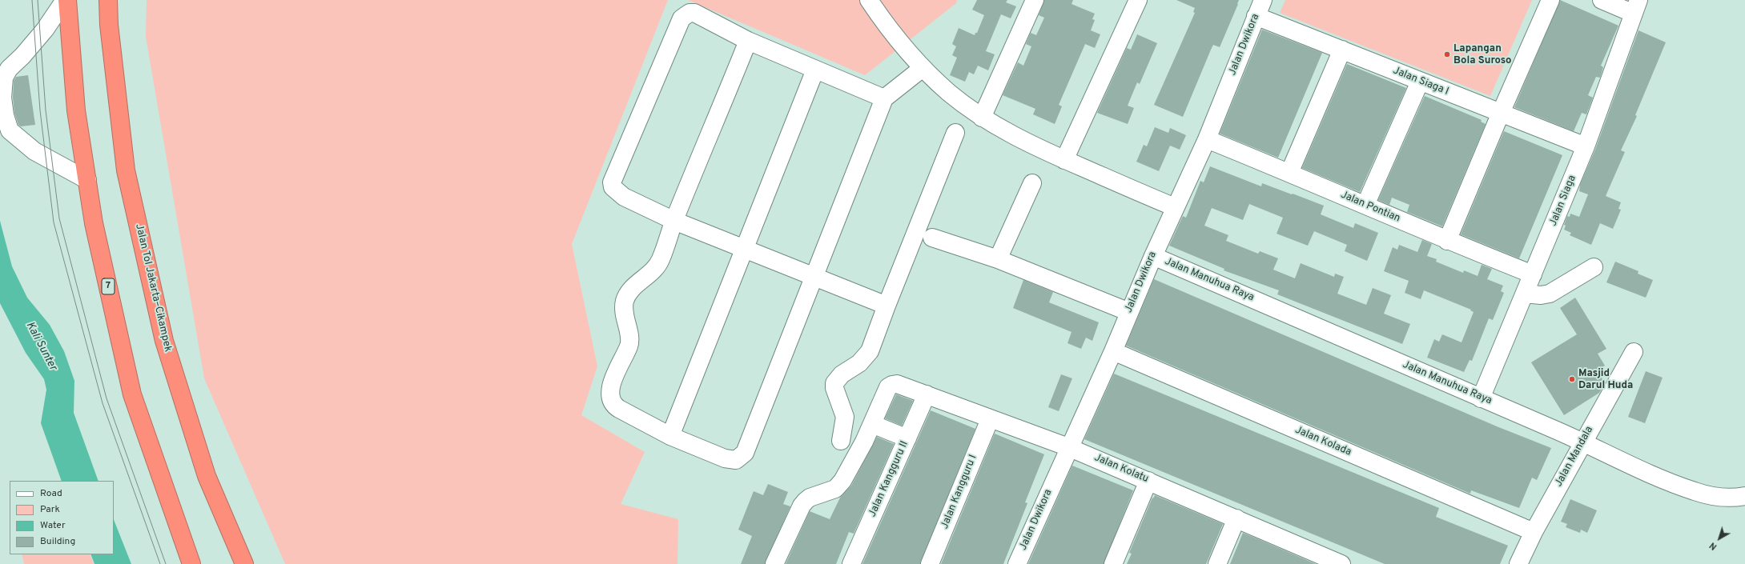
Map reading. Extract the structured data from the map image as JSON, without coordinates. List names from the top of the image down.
{
  "streets": {
    "highway": ["7", "Jalan Tol Jakarta–Cikampek"],
    "street": [
      "Jalan Dwikora",
      "Jalan Siaga I",
      "Jalan Siaga",
      "Jalan Pontian",
      "Jalan Manuhua Raya",
      "Jalan Kolada",
      "Jalan Mandala",
      "Jalan Kolatu",
      "Jalan Kangguru II",
      "Jalan Kangguru I"
    ]
  },
  "crossings": [
    ["Jalan Dwikora", "Jalan Siaga I"],
    ["Jalan Dwikora", "Jalan Pontian"],
    ["Jalan Dwikora", "Jalan Manuhua Raya"],
    ["Jalan Dwikora", "Jalan Kolada"],
    ["Jalan Dwikora", "Jalan Kolatu"],
    ["Jalan Siaga I", "Jalan Siaga"],
    ["Jalan Siaga", "Jalan Pontian"],
    ["Jalan Siaga", "Jalan Manuhua Raya"],
    ["Jalan Manuhua Raya", "Jalan Mandala"],
    ["Jalan Kolada", "Jalan Mandala"],
    ["Jalan Kolatu", "Jalan Kangguru II"],
    ["Jalan Kolatu", "Jalan Kangguru I"]
  ],
  "water": ["Kali Sunter"],
  "places": ["Lapangan Bola Suroso", "Masjid Darul Huda"],
  "legend": [
    "Road",
    "Park",
    "Water",
    "Building"
  ],
  "north": "bottom left"
}
